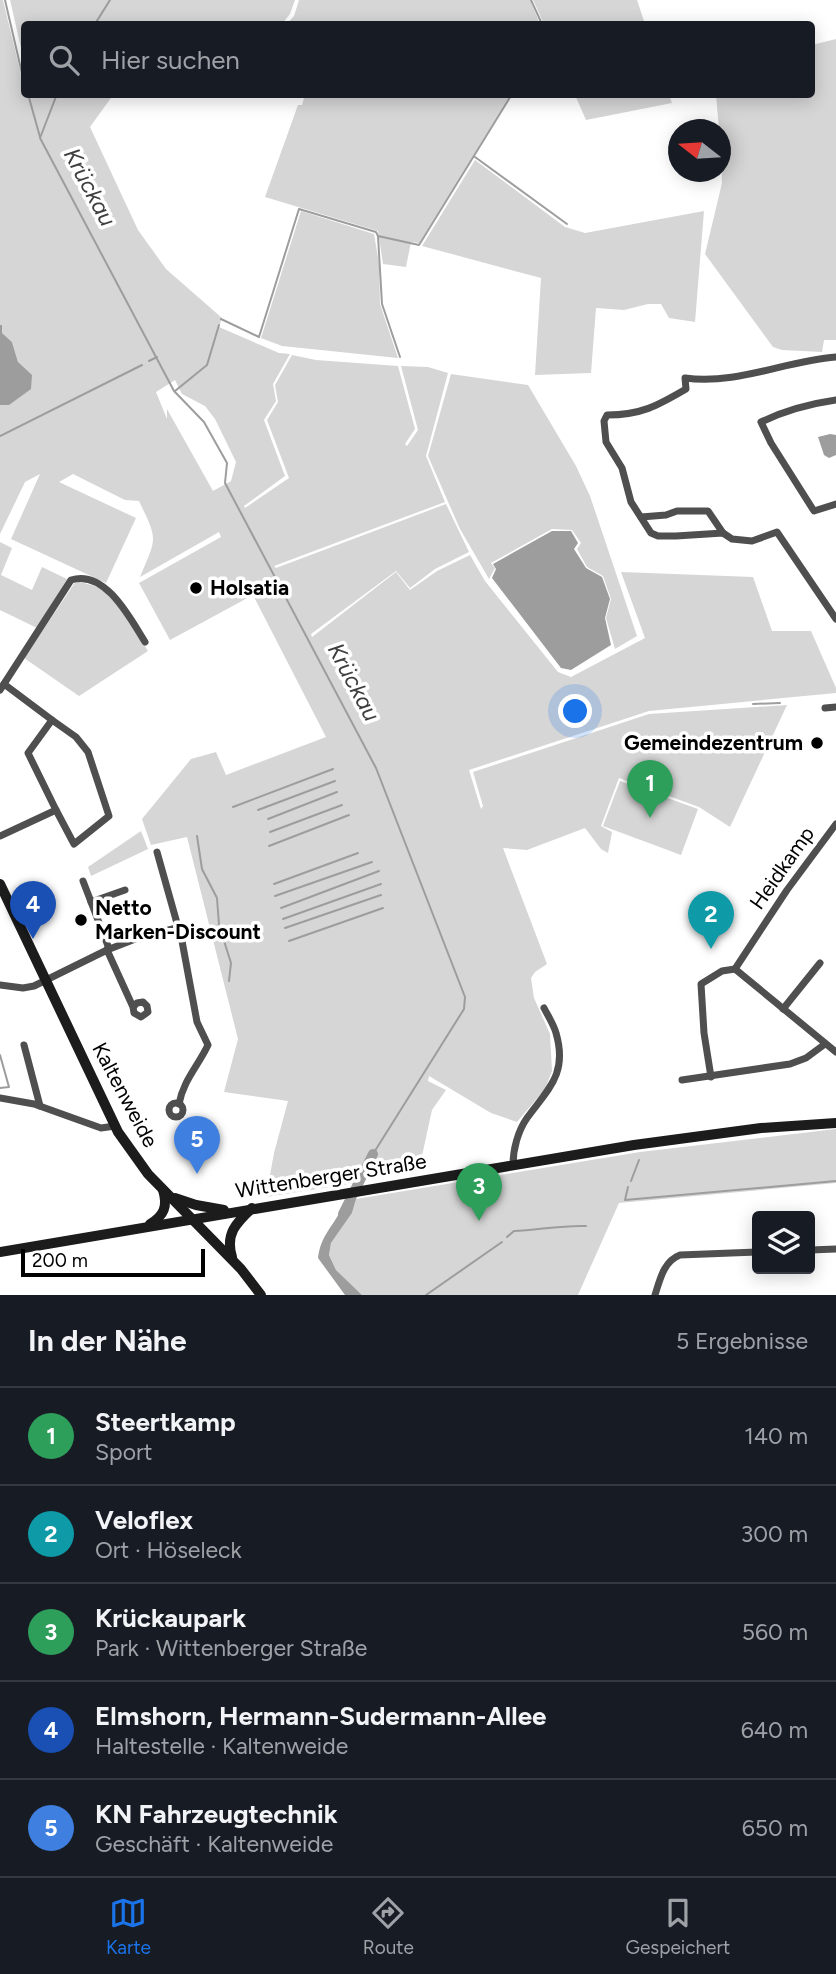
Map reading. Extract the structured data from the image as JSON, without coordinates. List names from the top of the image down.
{
  "streets": {
    "main road": ["Kaltenweide", "Wittenberger Straße"],
    "street": ["Heidkamp"]
  },
  "crossings": [
    ["Kaltenweide", "Wittenberger Straße"]
  ],
  "water": ["Krückau"],
  "places": ["Holsatia", "Gemeindezentrum", "Netto Marken-Discount"],
  "scale_bar": "200 m",
  "north": "left",
  "page": {
    "search": "Hier suchen",
    "pins": [
      "1",
      "4",
      "2",
      "5",
      "3"
    ],
    "scale": "200 m",
    "heading": ["In der Nähe", "5 Ergebnisse"],
    "list": [
      {
        "mark": "1",
        "name": "Steertkamp",
        "note": "Sport",
        "value": "140 m"
      },
      {
        "mark": "2",
        "name": "Veloflex",
        "note": "Ort · Höseleck",
        "value": "300 m"
      },
      {
        "mark": "3",
        "name": "Krückaupark",
        "note": "Park · Wittenberger Straße",
        "value": "560 m"
      },
      {
        "mark": "4",
        "name": "Elmshorn, Hermann-Sudermann-Allee",
        "note": "Haltestelle · Kaltenweide",
        "value": "640 m"
      },
      {
        "mark": "5",
        "name": "KN Fahrzeugtechnik",
        "note": "Geschäft · Kaltenweide",
        "value": "650 m"
      }
    ],
    "nav": ["Karte", "Route", "Gespeichert"]
  }
}
